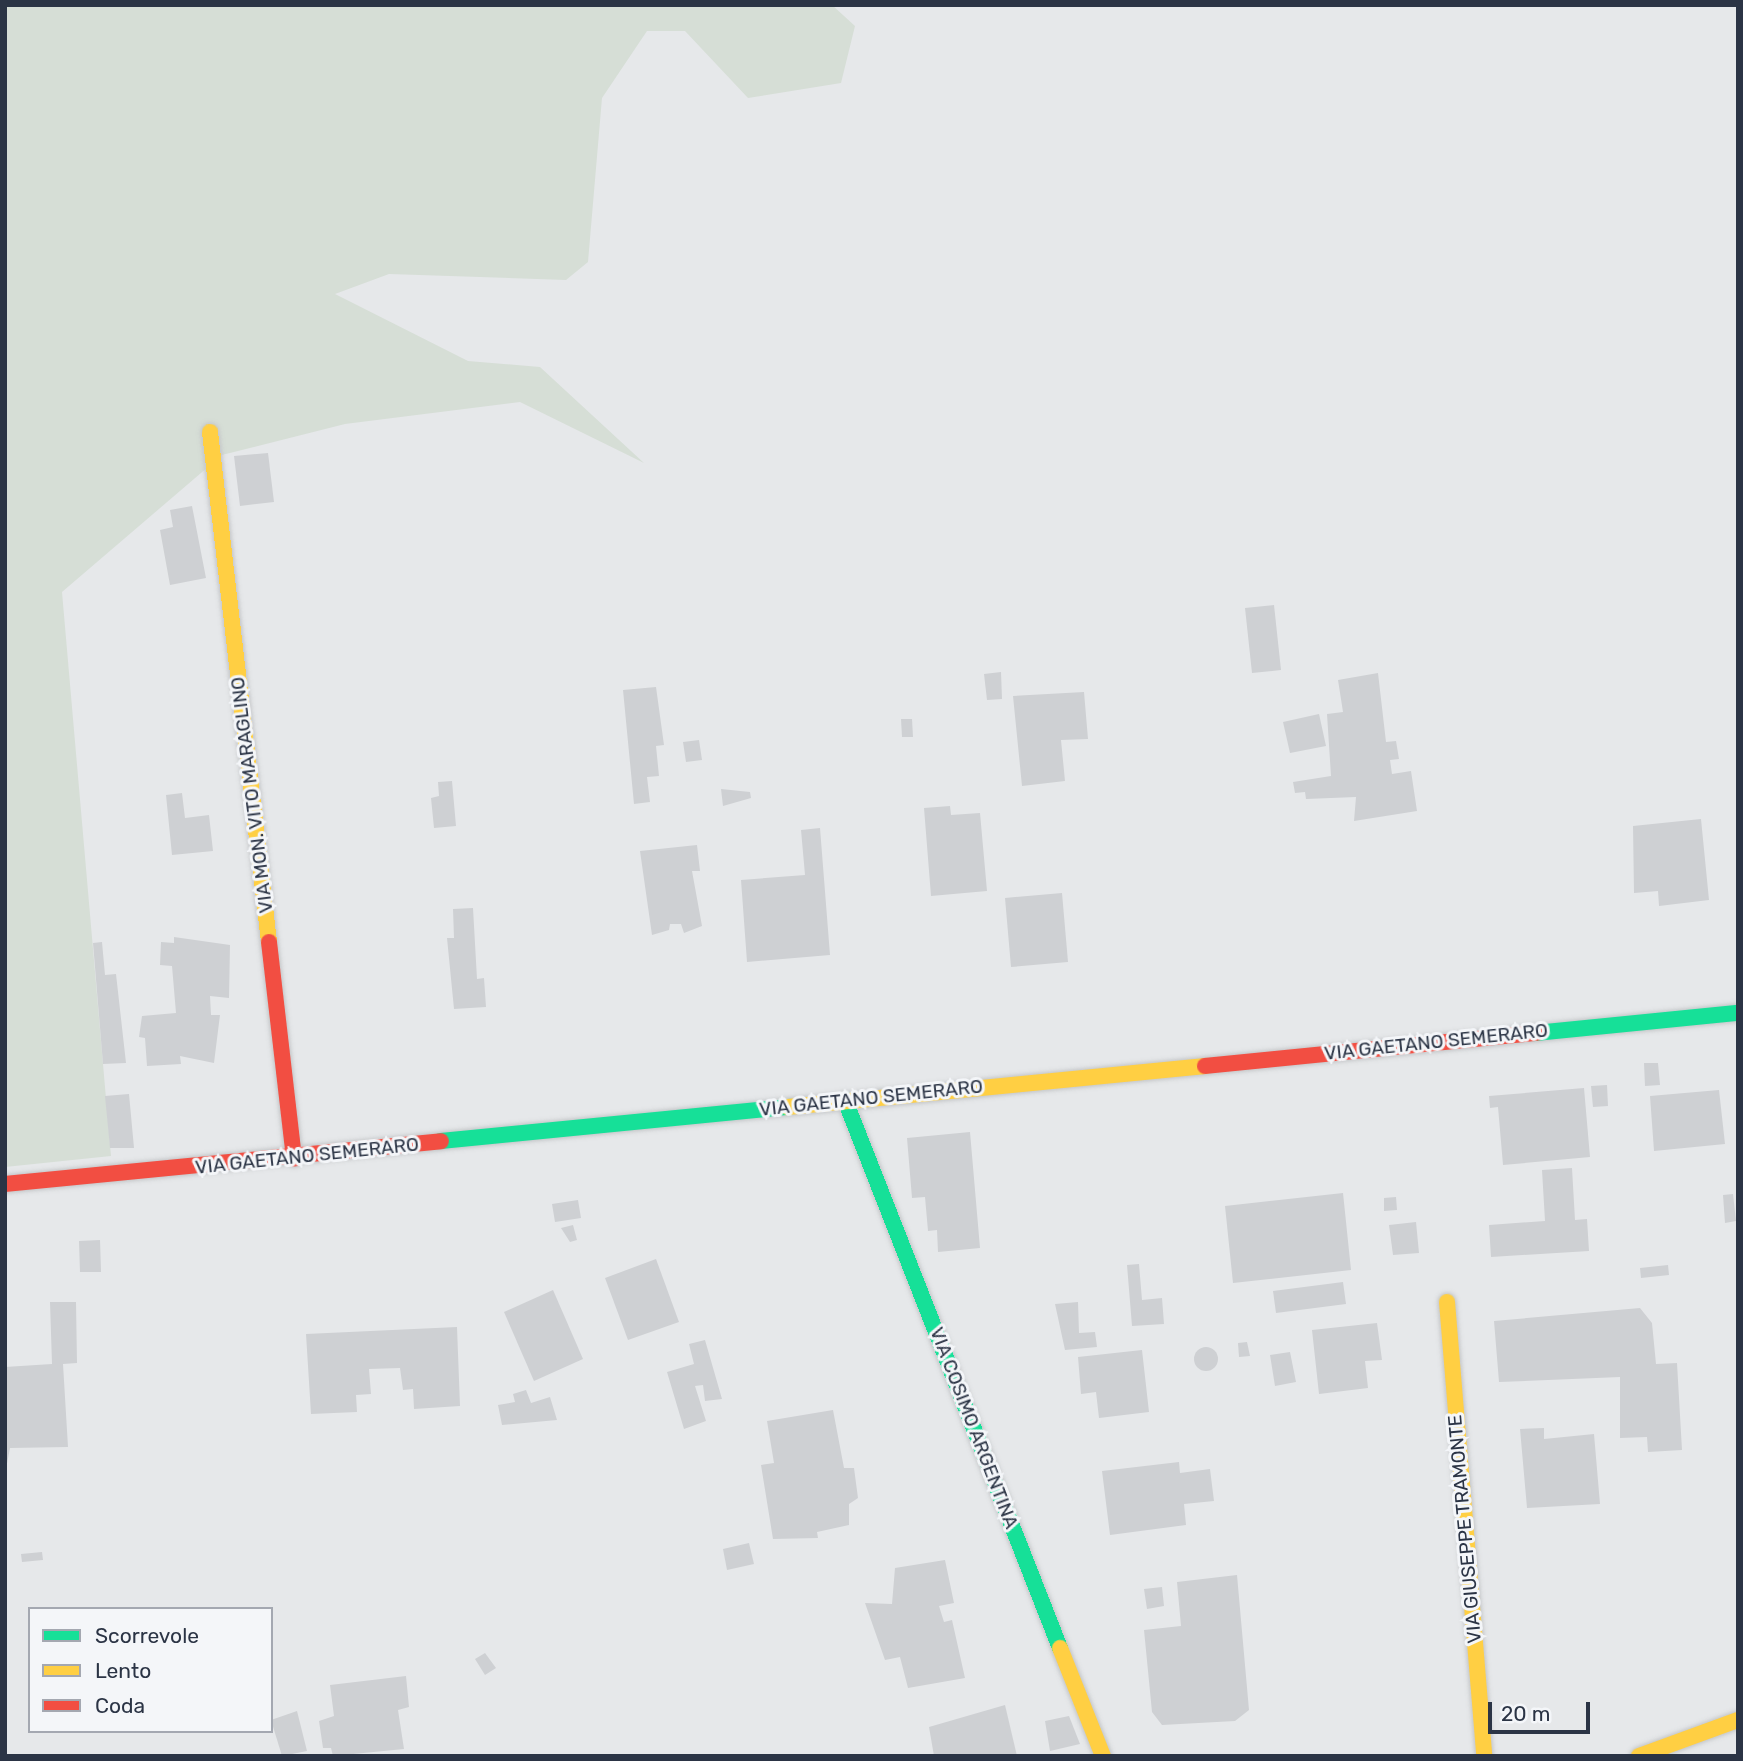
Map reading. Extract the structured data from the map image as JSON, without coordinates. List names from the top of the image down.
{
  "streets": {
    "street": [
      "VIA MON. VITO MARAGLINO",
      "VIA GAETANO SEMERARO",
      "VIA COSIMO ARGENTINA",
      "VIA GIUSEPPE TRAMONTE"
    ]
  },
  "crossings": [
    ["VIA MON. VITO MARAGLINO", "VIA GAETANO SEMERARO"],
    ["VIA GAETANO SEMERARO", "VIA COSIMO ARGENTINA"]
  ],
  "legend": ["Scorrevole", "Lento", "Coda"],
  "scale_bar": "20 m"
}
